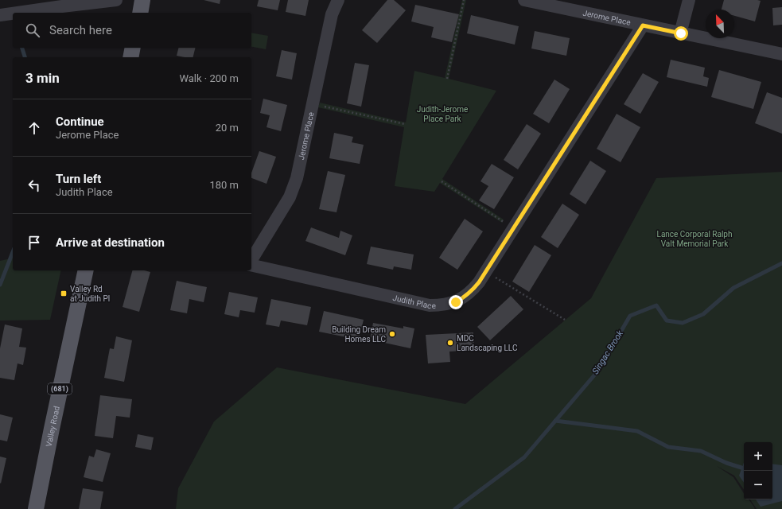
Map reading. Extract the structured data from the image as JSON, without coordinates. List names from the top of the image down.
{
  "streets": {
    "main road": ["(681)", "Valley Road"],
    "street": ["Jerome Place", "Judith Place"]
  },
  "crossings": [
    ["Jerome Place", "Judith Place"]
  ],
  "water": ["Singac Brook"],
  "parks": ["Judith-Jerome Place Park", "Lance Corporal Ralph Valt Memorial Park"],
  "places": {
    "transit": ["Valley Rd at Judith Pl"],
    "other": ["Building Dream Homes LLC", "MDC Landscaping LLC"]
  },
  "north": "top left",
  "page": {
    "search": "Search here",
    "heading": ["3 min", "Walk · 200 m"],
    "list": [
      ["Continue", "Jerome Place", "20 m"],
      ["Turn left", "Judith Place", "180 m"],
      "Arrive at destination"
    ],
    "map_buttons": ["+", "−"]
  }
}
